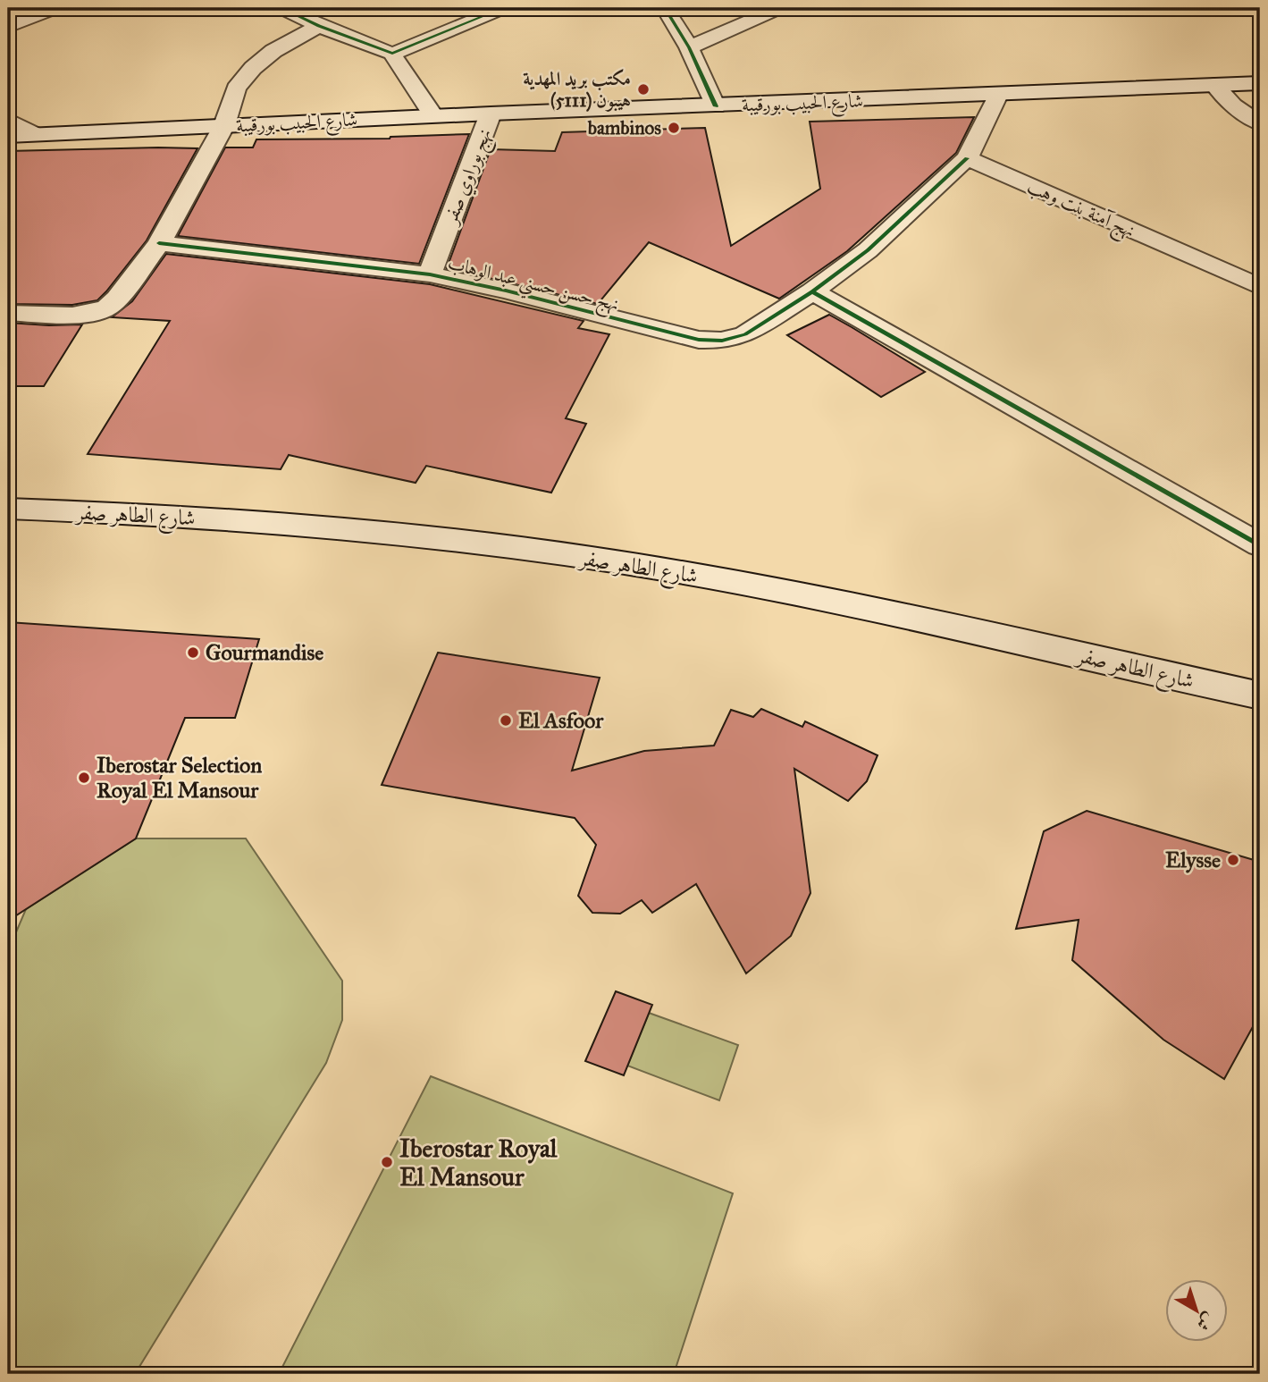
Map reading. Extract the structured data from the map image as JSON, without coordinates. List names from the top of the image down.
{
  "streets": {
    "street": [
      "شارع الحبيب بورقيبة",
      "نهج بوراوي صفر",
      "نهج آمنة بنت وهب",
      "نهج حسن حسني عبد الوهاب",
      "شارع الطاهر صفر"
    ]
  },
  "crossings": [
    ["شارع الحبيب بورقيبة", "نهج بوراوي صفر"],
    ["نهج بوراوي صفر", "نهج حسن حسني عبد الوهاب"],
    ["نهج آمنة بنت وهب", "نهج حسن حسني عبد الوهاب"]
  ],
  "places": [
    "مكتب بريد المهدية هيبون (5111)",
    "bambinos",
    "Gourmandise",
    "El Asfoor",
    "Iberostar Selection Royal El Mansour",
    "Elysse",
    "Iberostar Royal El Mansour"
  ],
  "north": "bottom right"
}
